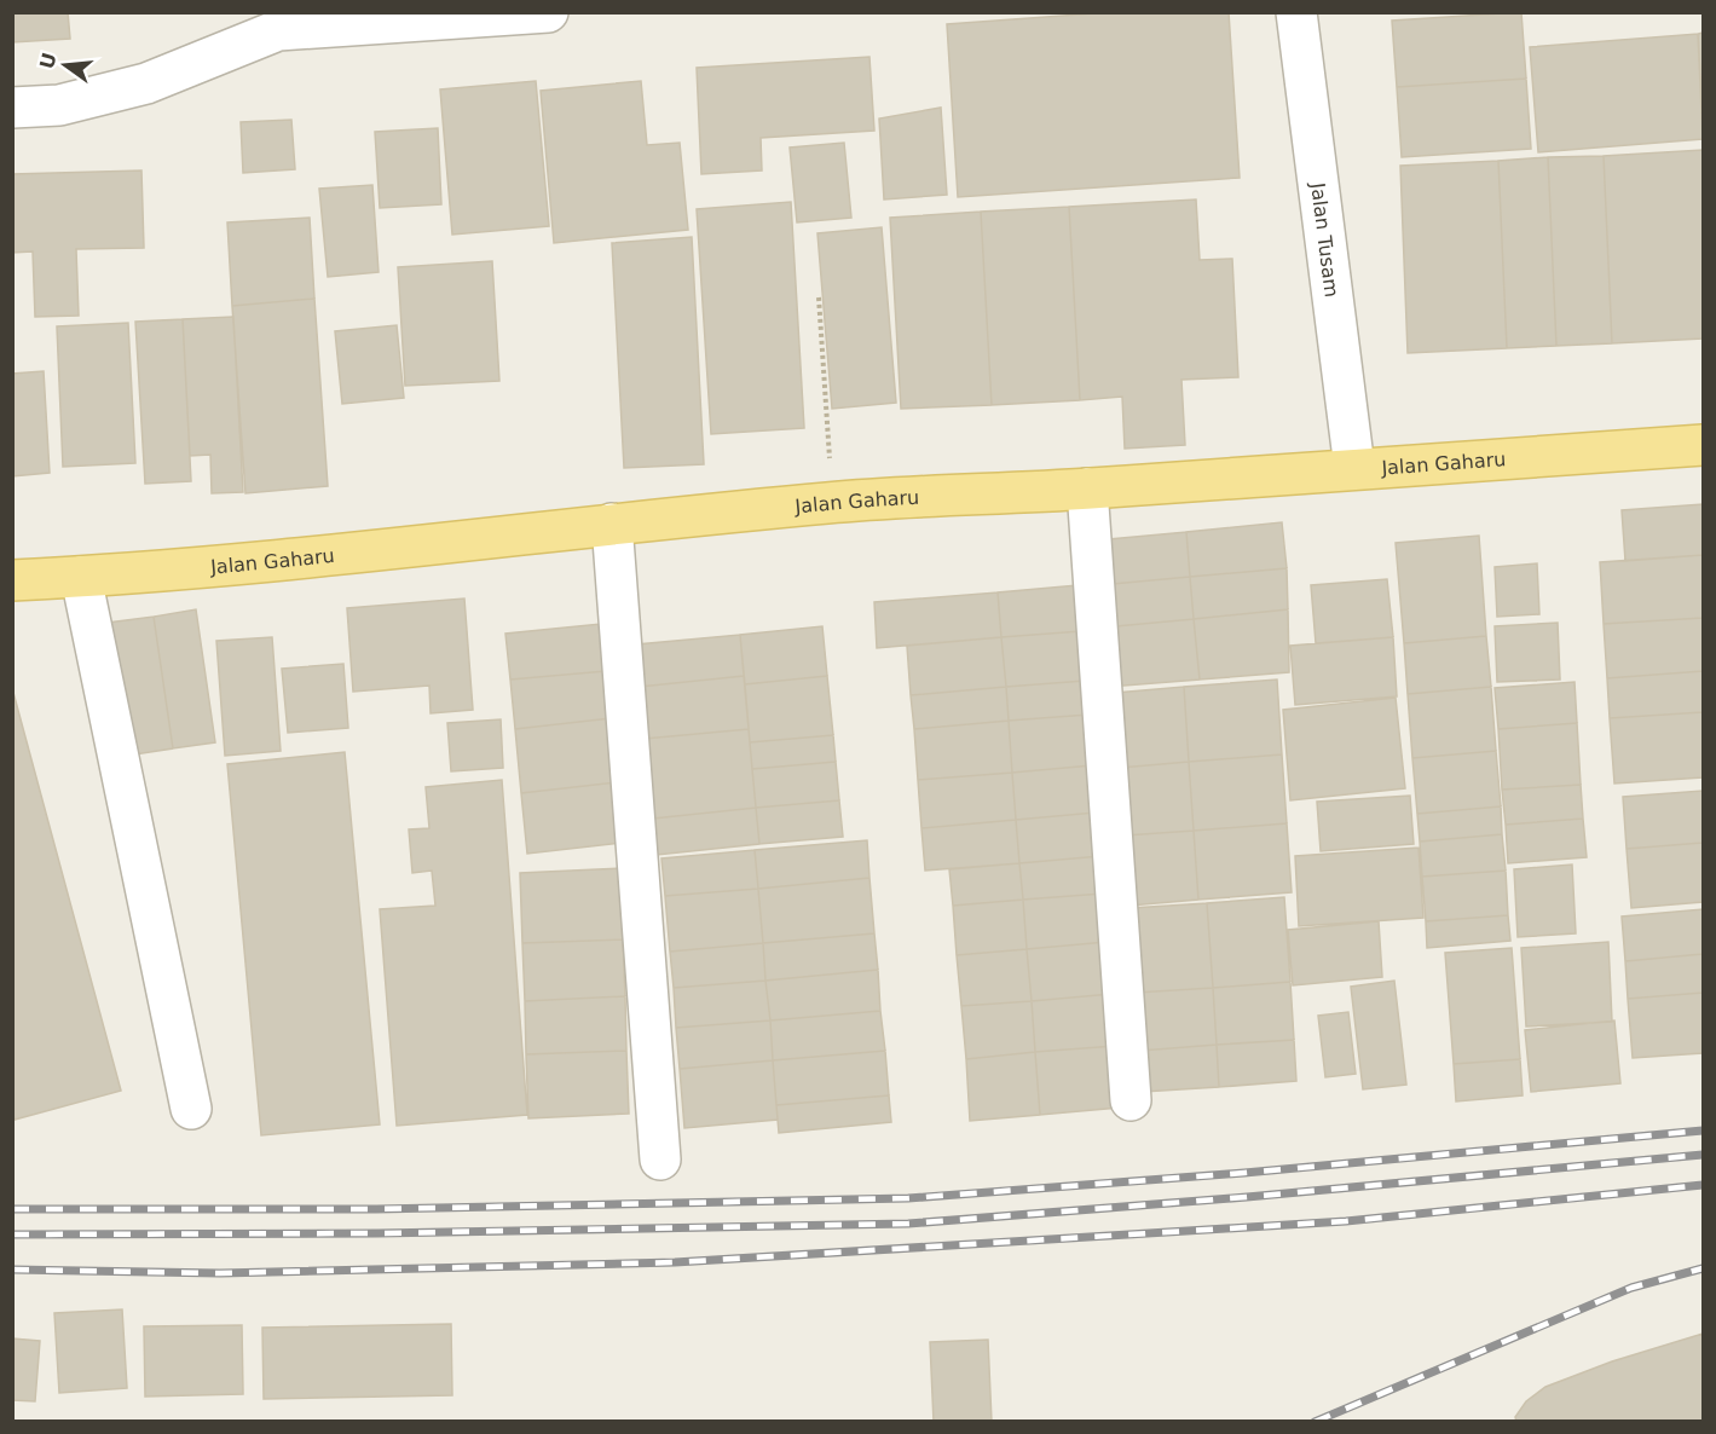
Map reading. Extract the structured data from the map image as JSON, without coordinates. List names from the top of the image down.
{
  "streets": {
    "main road": ["Jalan Gaharu"],
    "street": ["Jalan Tusam"]
  },
  "crossings": [
    ["Jalan Tusam", "Jalan Gaharu"]
  ],
  "north": "left"
}
